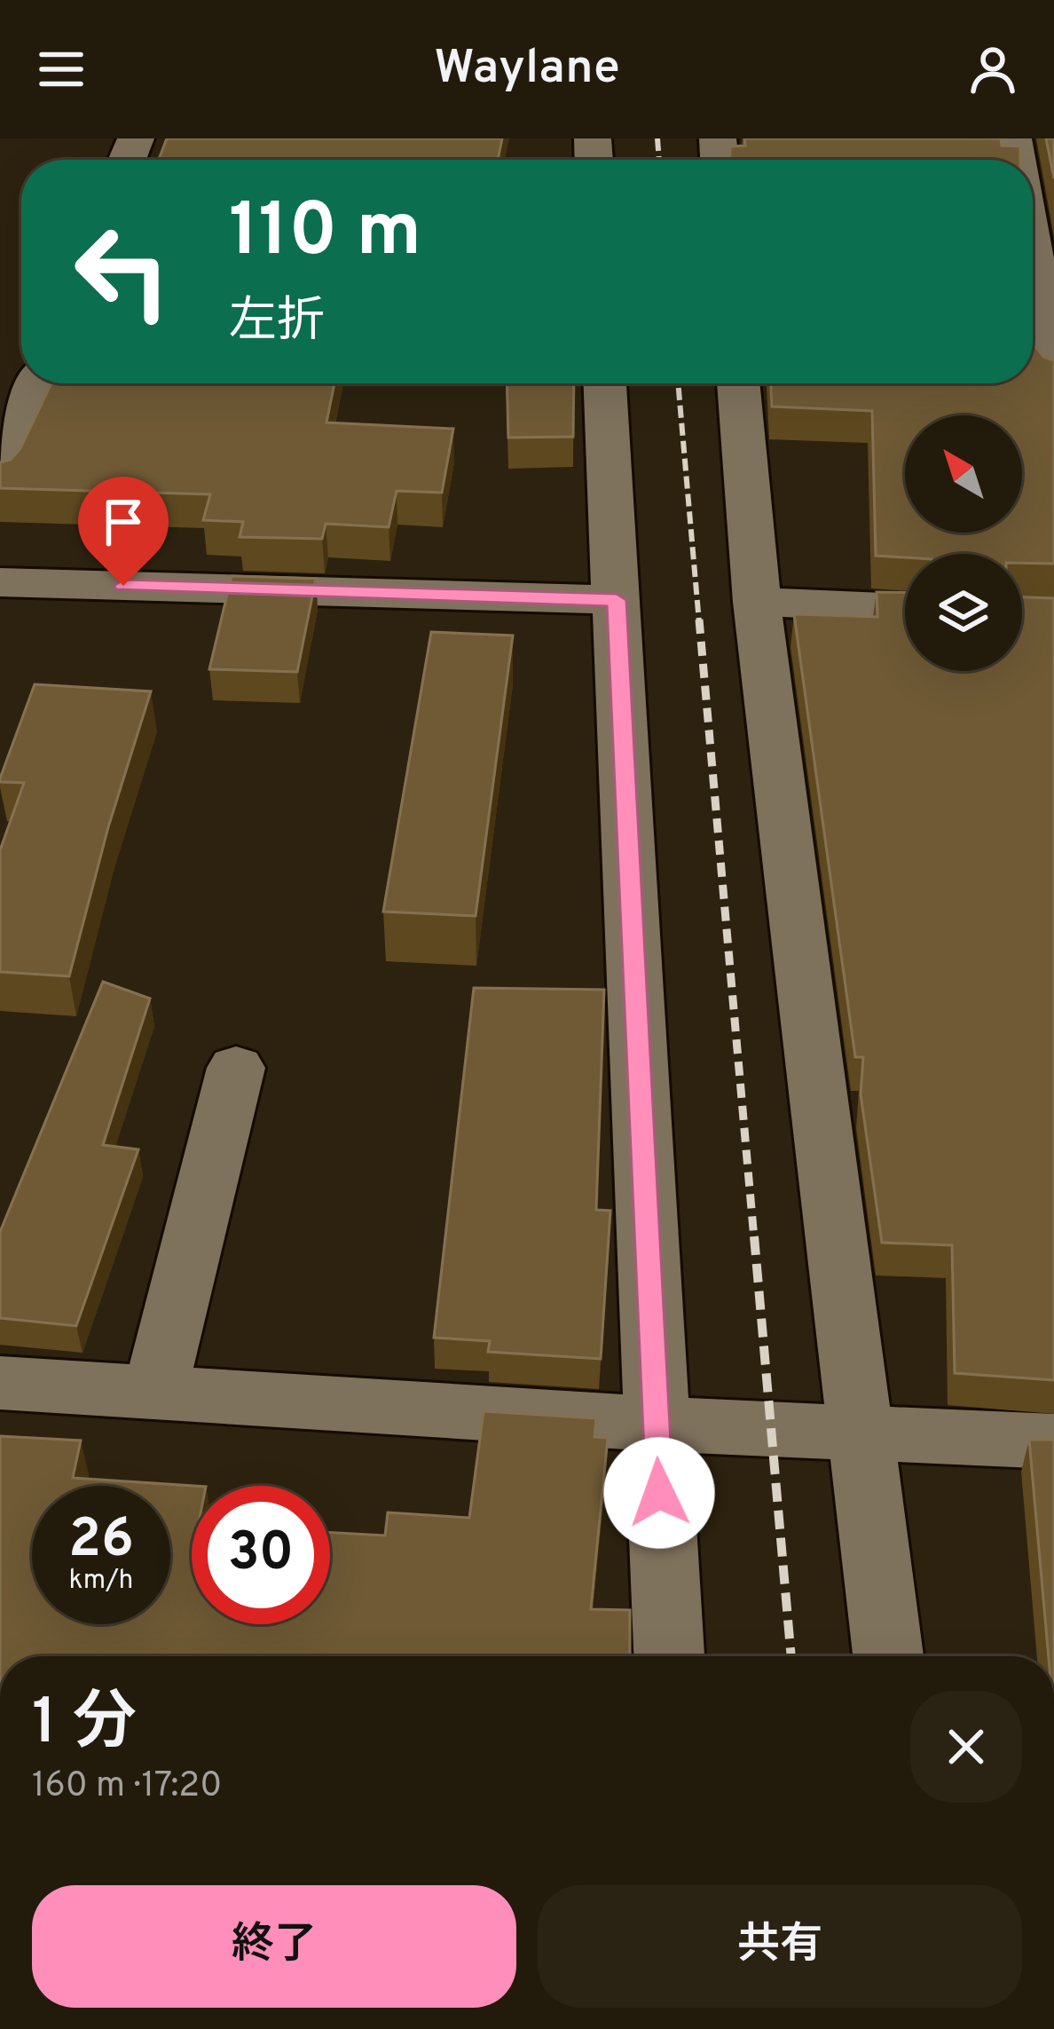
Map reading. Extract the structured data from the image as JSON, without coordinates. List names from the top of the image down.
{
  "north": "top left",
  "page": {
    "header": "Waylane",
    "turn": ["110 m", "左折"],
    "speed": "26 km/h",
    "limit": "30",
    "heading": ["1 分", "160 m · 17:20"],
    "buttons": ["終了", "共有"]
  }
}
